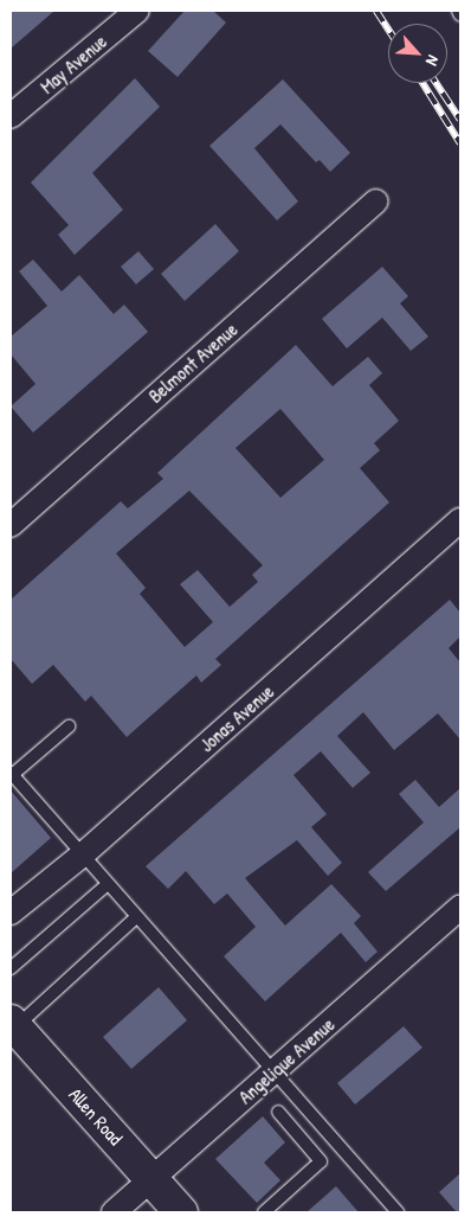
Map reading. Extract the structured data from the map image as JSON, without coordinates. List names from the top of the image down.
{
  "streets": {
    "main road": ["Allen Road"],
    "street": [
      "May Avenue",
      "Belmont Avenue",
      "Jonas Avenue",
      "Angelique Avenue"
    ]
  },
  "crossings": [
    ["Angelique Avenue", "Allen Road"]
  ],
  "north": "bottom right"
}
